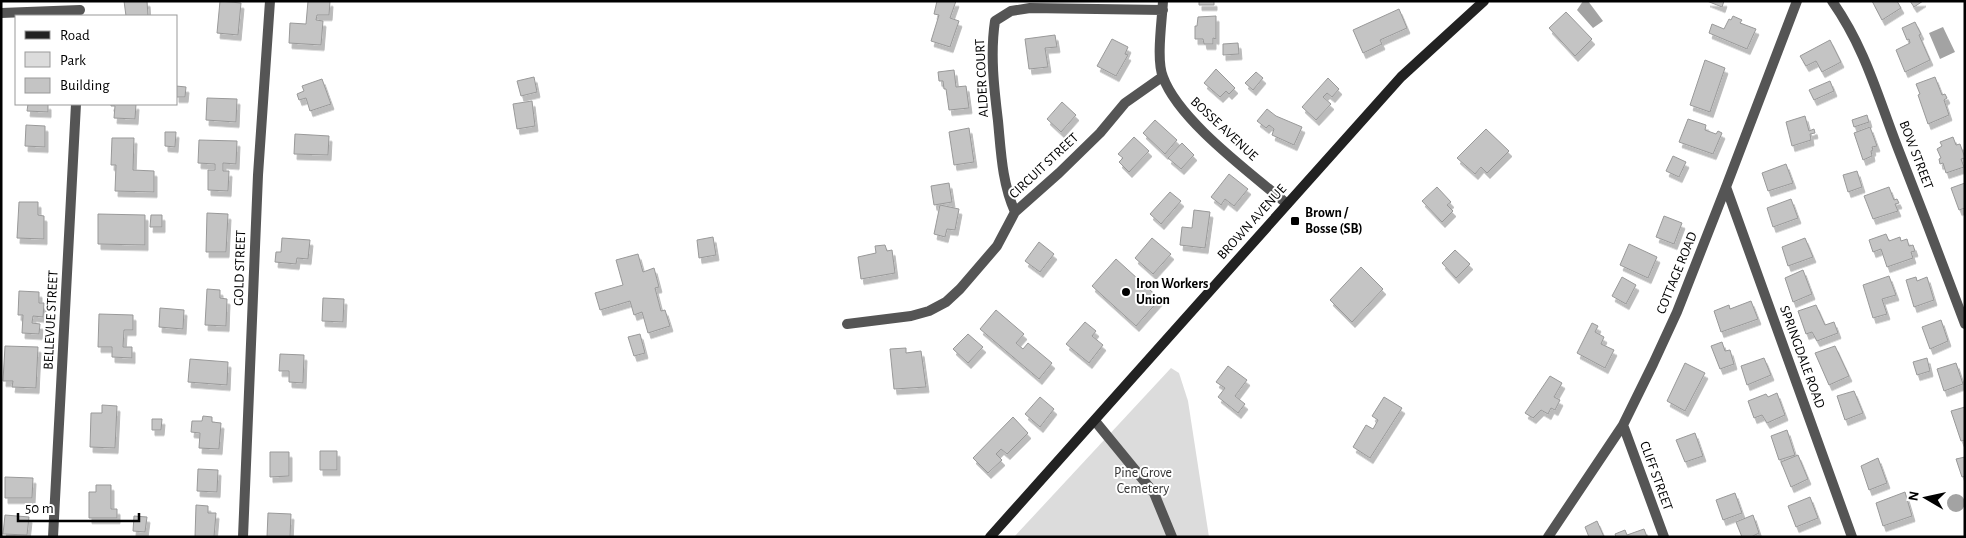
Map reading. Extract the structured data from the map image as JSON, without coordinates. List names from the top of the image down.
{
  "streets": {
    "main road": ["BROWN AVENUE"],
    "street": [
      "ALDER COURT",
      "BOSSE AVENUE",
      "BOW STREET",
      "CIRCUIT STREET",
      "GOLD STREET",
      "COTTAGE ROAD",
      "BELLEVUE STREET",
      "SPRINGDALE ROAD",
      "CLIFF STREET"
    ]
  },
  "crossings": [
    ["ALDER COURT", "BOSSE AVENUE"],
    ["ALDER COURT", "CIRCUIT STREET"],
    ["BOSSE AVENUE", "CIRCUIT STREET"],
    ["BOSSE AVENUE", "BROWN AVENUE"],
    ["COTTAGE ROAD", "SPRINGDALE ROAD"],
    ["COTTAGE ROAD", "CLIFF STREET"]
  ],
  "parks": ["Pine Grove Cemetery"],
  "places": {
    "transit": ["Brown / Bosse (SB)"],
    "other": ["Iron Workers Union"]
  },
  "legend": ["Road", "Park", "Building"],
  "scale_bar": "50 m",
  "north": "left"
}
